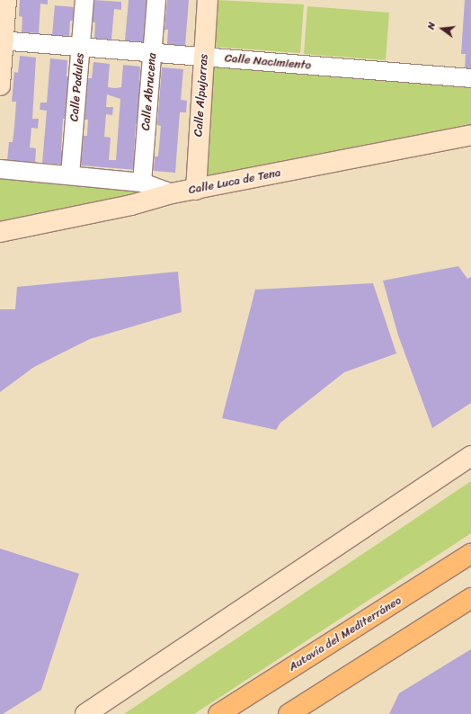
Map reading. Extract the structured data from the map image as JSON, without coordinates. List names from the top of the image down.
{
  "streets": {
    "highway": ["Autovía del Mediterráneo"],
    "street": [
      "Calle Nacimiento",
      "Calle Padules",
      "Calle Abrucena",
      "Calle Alpujarras",
      "Calle Luca de Tena"
    ]
  },
  "crossings": [
    ["Calle Nacimiento", "Calle Padules"],
    ["Calle Nacimiento", "Calle Abrucena"],
    ["Calle Nacimiento", "Calle Alpujarras"],
    ["Calle Alpujarras", "Calle Luca de Tena"]
  ],
  "north": "left"
}
